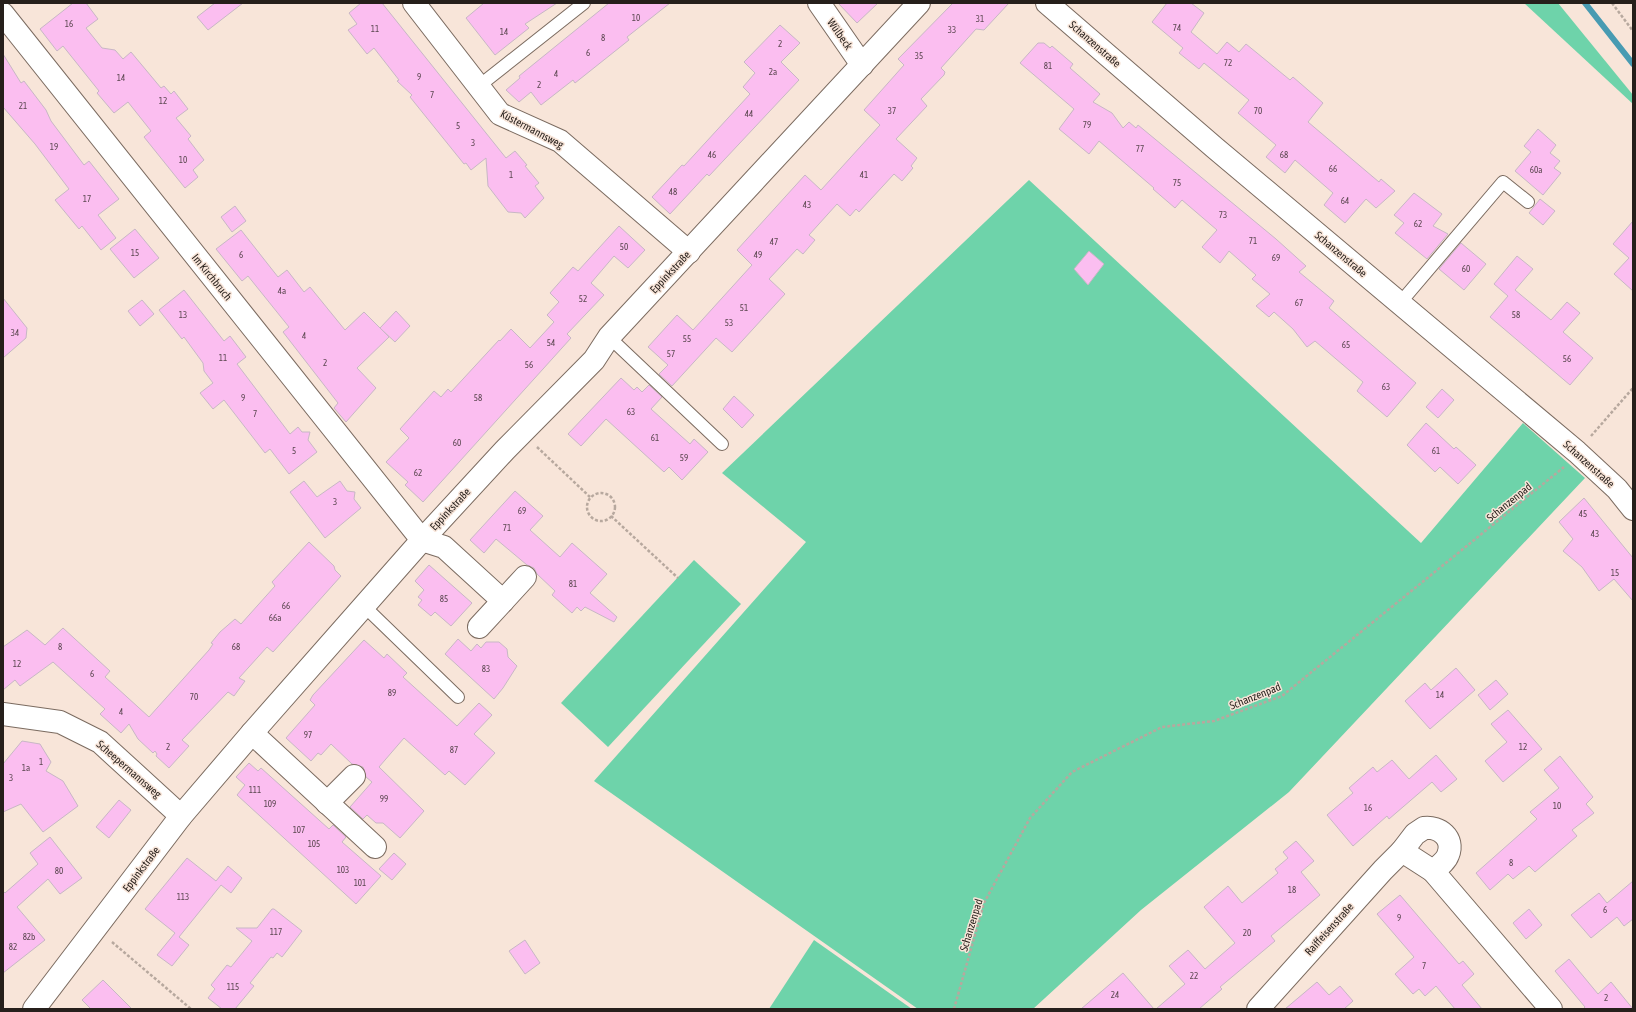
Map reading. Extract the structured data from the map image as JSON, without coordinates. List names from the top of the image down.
{
  "streets": {
    "street": [
      "Wülbeck",
      "Schanzenstraße",
      "Küstermannsweg",
      "Eppinkstraße",
      "Im Kirchbruch",
      "Scheepermannsweg",
      "Raiffeisenstraße"
    ],
    "path": ["Schanzenpad"]
  },
  "crossings": [
    ["Wülbeck", "Eppinkstraße"],
    ["Schanzenstraße", "Schanzenpad"],
    ["Küstermannsweg", "Eppinkstraße"],
    ["Eppinkstraße", "Im Kirchbruch"],
    ["Eppinkstraße", "Scheepermannsweg"]
  ],
  "house_numbers": [
    "10",
    "31",
    "16",
    "74",
    "11",
    "33",
    "14",
    "8",
    "2",
    "6",
    "35",
    "72",
    "81",
    "2a",
    "4",
    "9",
    "14",
    "2",
    "7",
    "12",
    "21",
    "37",
    "70",
    "44",
    "79",
    "5",
    "3",
    "19",
    "77",
    "46",
    "68",
    "10",
    "66",
    "60a",
    "1",
    "41",
    "75",
    "48",
    "17",
    "64",
    "43",
    "73",
    "62",
    "71",
    "47",
    "50",
    "15",
    "6",
    "49",
    "69",
    "60",
    "4a",
    "52",
    "67",
    "51",
    "13",
    "58",
    "53",
    "34",
    "4",
    "55",
    "54",
    "65",
    "57",
    "11",
    "56",
    "2",
    "56",
    "63",
    "9",
    "58",
    "63",
    "7",
    "61",
    "60",
    "5",
    "61",
    "59",
    "62",
    "3",
    "69",
    "45",
    "71",
    "43",
    "15",
    "81",
    "85",
    "66",
    "66a",
    "8",
    "68",
    "12",
    "83",
    "6",
    "89",
    "14",
    "70",
    "4",
    "97",
    "2",
    "12",
    "87",
    "1",
    "1a",
    "3",
    "111",
    "99",
    "109",
    "10",
    "16",
    "107",
    "105",
    "8",
    "103",
    "80",
    "101",
    "18",
    "113",
    "6",
    "9",
    "117",
    "20",
    "82b",
    "82",
    "7",
    "22",
    "115",
    "24",
    "2"
  ]
}
